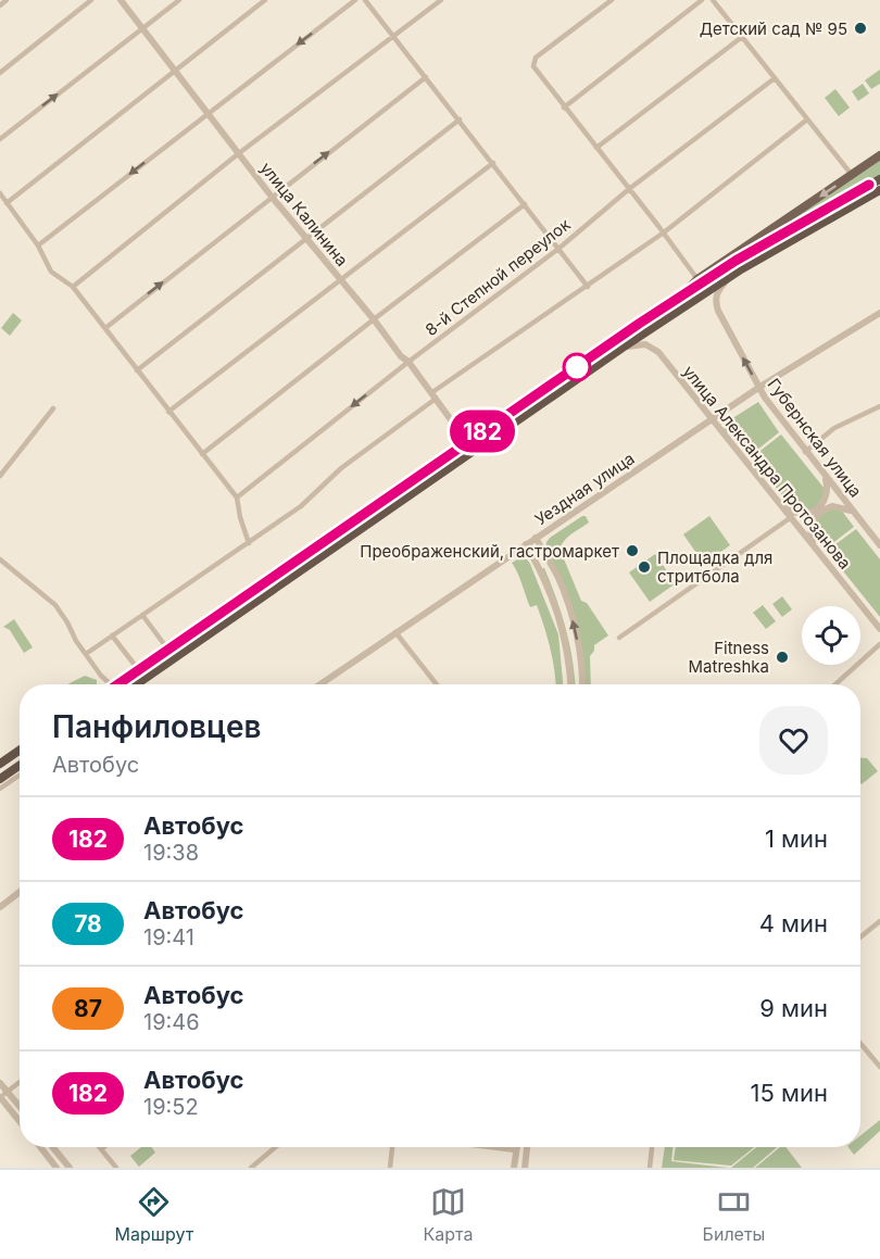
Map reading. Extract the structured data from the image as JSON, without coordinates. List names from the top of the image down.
{
  "streets": {
    "street": [
      "улица Калинина",
      "8-й Степной переулок",
      "Губернская улица",
      "улица Александра Протозанова",
      "Уездная улица"
    ]
  },
  "crossings": [
    ["улица Калинина", "8-й Степной переулок"],
    ["Губернская улица", "Уездная улица"],
    ["улица Александра Протозанова", "Уездная улица"]
  ],
  "one_way": ["Губернская улица"],
  "places": [
    "Детский сад № 95",
    "Преображенский, гастромаркет",
    "Площадка для стритбола",
    "Fitness Matreshka"
  ],
  "lines": ["bus line 182"],
  "page": {
    "on_map": "182",
    "heading": ["Панфиловцев", "Автобус"],
    "list": [
      {
        "mark": "182",
        "name": "Автобус",
        "note": "19:38",
        "value": "1 мин"
      },
      {
        "mark": "78",
        "name": "Автобус",
        "note": "19:41",
        "value": "4 мин"
      },
      {
        "mark": "87",
        "name": "Автобус",
        "note": "19:46",
        "value": "9 мин"
      },
      {
        "mark": "182",
        "name": "Автобус",
        "note": "19:52",
        "value": "15 мин"
      }
    ],
    "tabs": ["Маршрут", "Карта", "Билеты"]
  }
}
